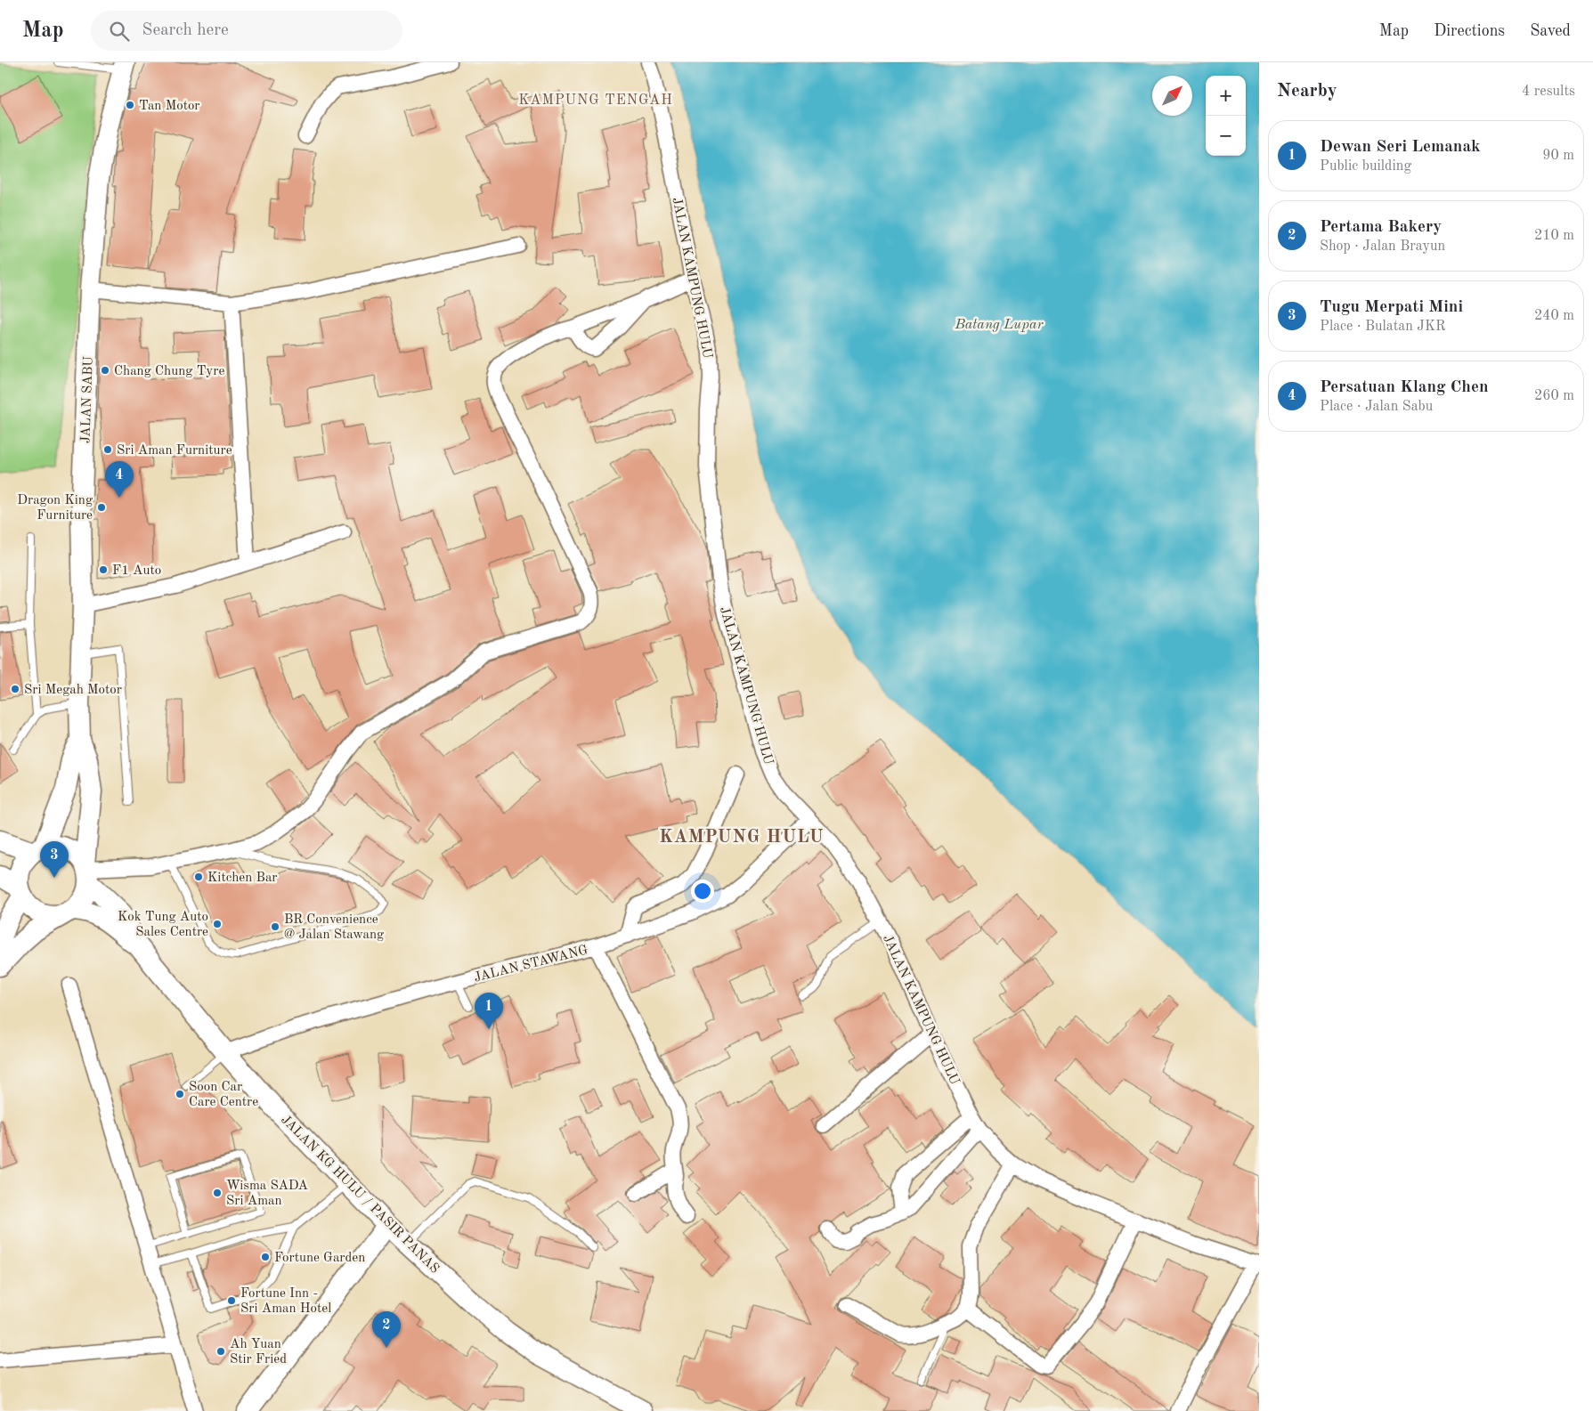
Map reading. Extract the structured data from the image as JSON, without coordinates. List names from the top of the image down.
{
  "streets": {
    "main road": ["JALAN SABU", "JALAN KG HULU / PASIR PANAS"],
    "street": ["JALAN KAMPUNG HULU", "JALAN STAWANG"]
  },
  "crossings": [
    ["JALAN KAMPUNG HULU", "JALAN STAWANG"],
    ["JALAN STAWANG", "JALAN KG HULU / PASIR PANAS"]
  ],
  "districts": ["KAMPUNG TENGAH", "KAMPUNG HULU"],
  "water": ["Batang Lupar"],
  "places": [
    "Tan Motor",
    "Chang Chung Tyre",
    "Sri Aman Furniture",
    "Dragon King Furniture",
    "F1 Auto",
    "Sri Megah Motor",
    "Kitchen Bar",
    "Kok Tung Auto Sales Centre",
    "BR Convenience @ Jalan Stawang",
    "Soon Car Care Centre",
    "Wisma SADA Sri Aman",
    "Fortune Garden",
    "Fortune Inn - Sri Aman Hotel",
    "Ah Yuan Stir Fried"
  ],
  "north": "top right",
  "page": {
    "header": "Map",
    "search": "Search here",
    "nav": ["Map", "Directions", "Saved"],
    "heading": ["Nearby", "4 results"],
    "map_buttons": ["+", "−"],
    "list": [
      {
        "mark": "1",
        "name": "Dewan Seri Lemanak",
        "note": "Public building",
        "value": "90 m"
      },
      {
        "mark": "2",
        "name": "Pertama Bakery",
        "note": "Shop · Jalan Brayun",
        "value": "210 m"
      },
      {
        "mark": "3",
        "name": "Tugu Merpati Mini",
        "note": "Place · Bulatan JKR",
        "value": "240 m"
      },
      {
        "mark": "4",
        "name": "Persatuan Klang Chen",
        "note": "Place · Jalan Sabu",
        "value": "260 m"
      }
    ],
    "pins": [
      "4",
      "3",
      "1",
      "2"
    ]
  }
}
